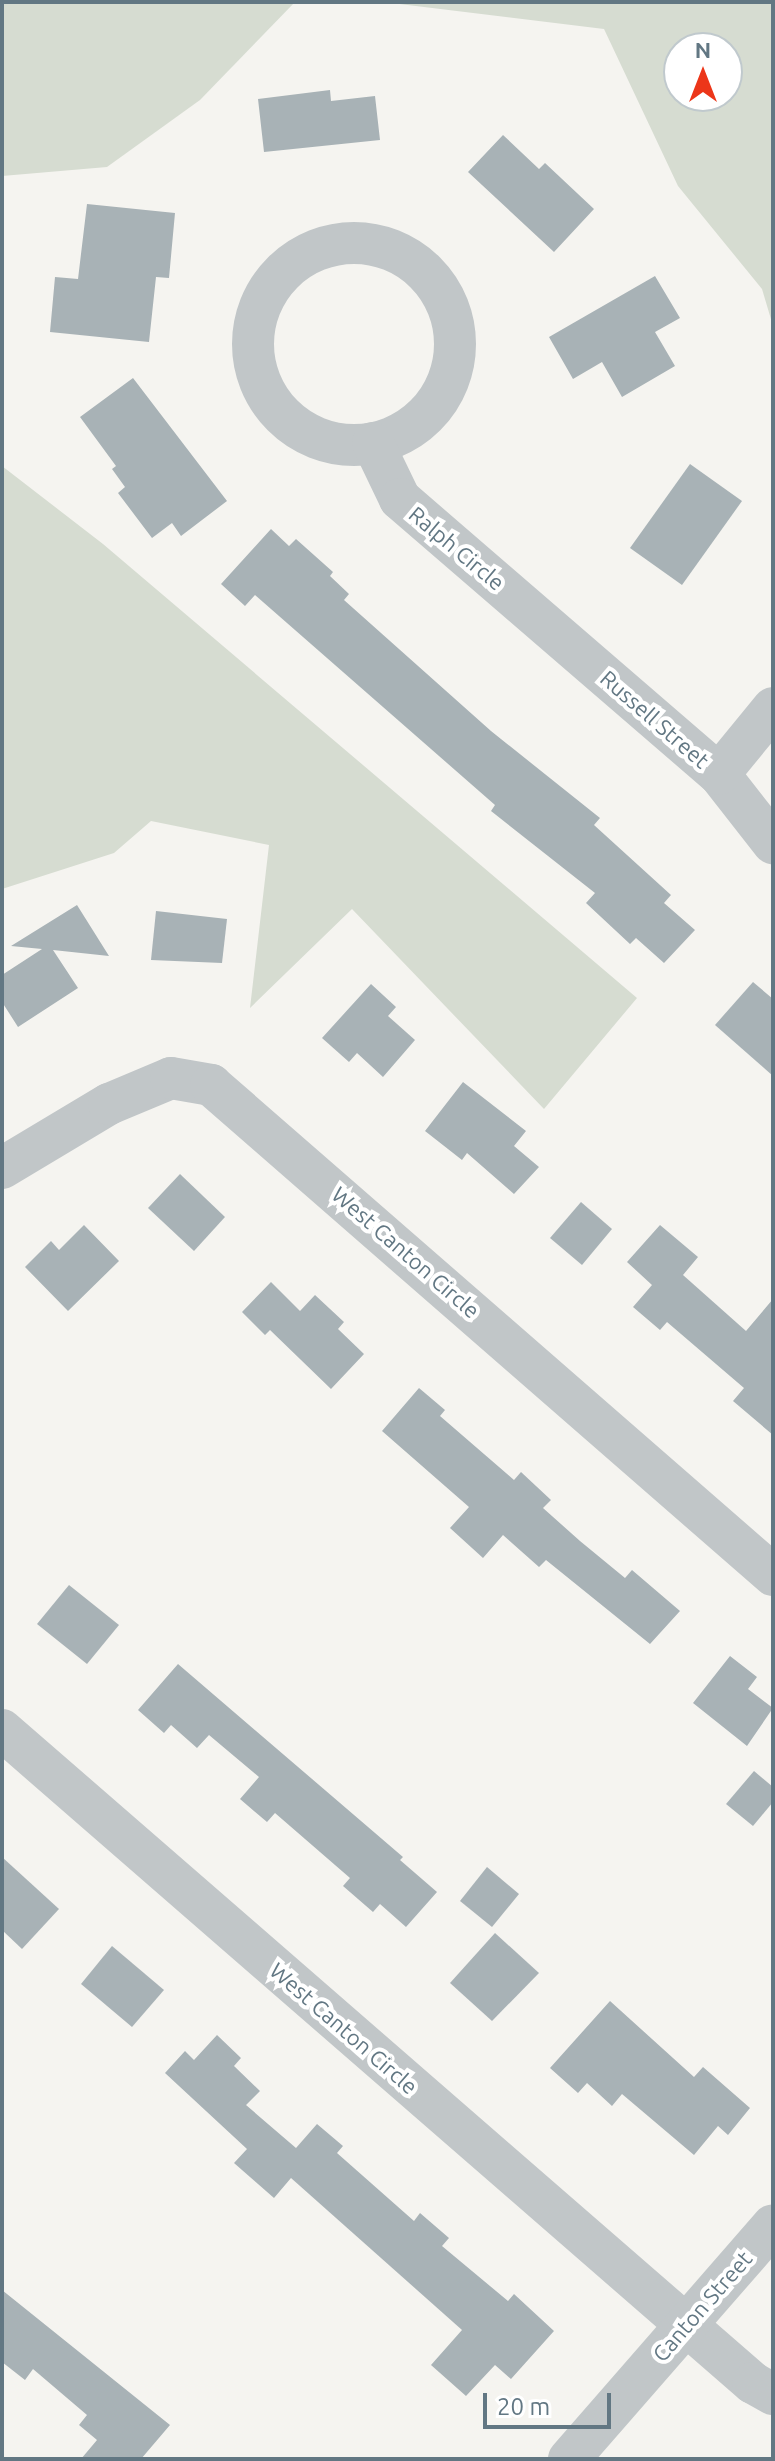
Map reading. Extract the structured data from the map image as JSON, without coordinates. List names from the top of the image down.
{
  "streets": {
    "street": [
      "Ralph Circle",
      "Russell Street",
      "West Canton Circle",
      "Canton Street"
    ]
  },
  "crossings": [
    ["Ralph Circle", "Russell Street"],
    ["West Canton Circle", "Canton Street"]
  ],
  "scale_bar": "20 m",
  "north": "top"
}
